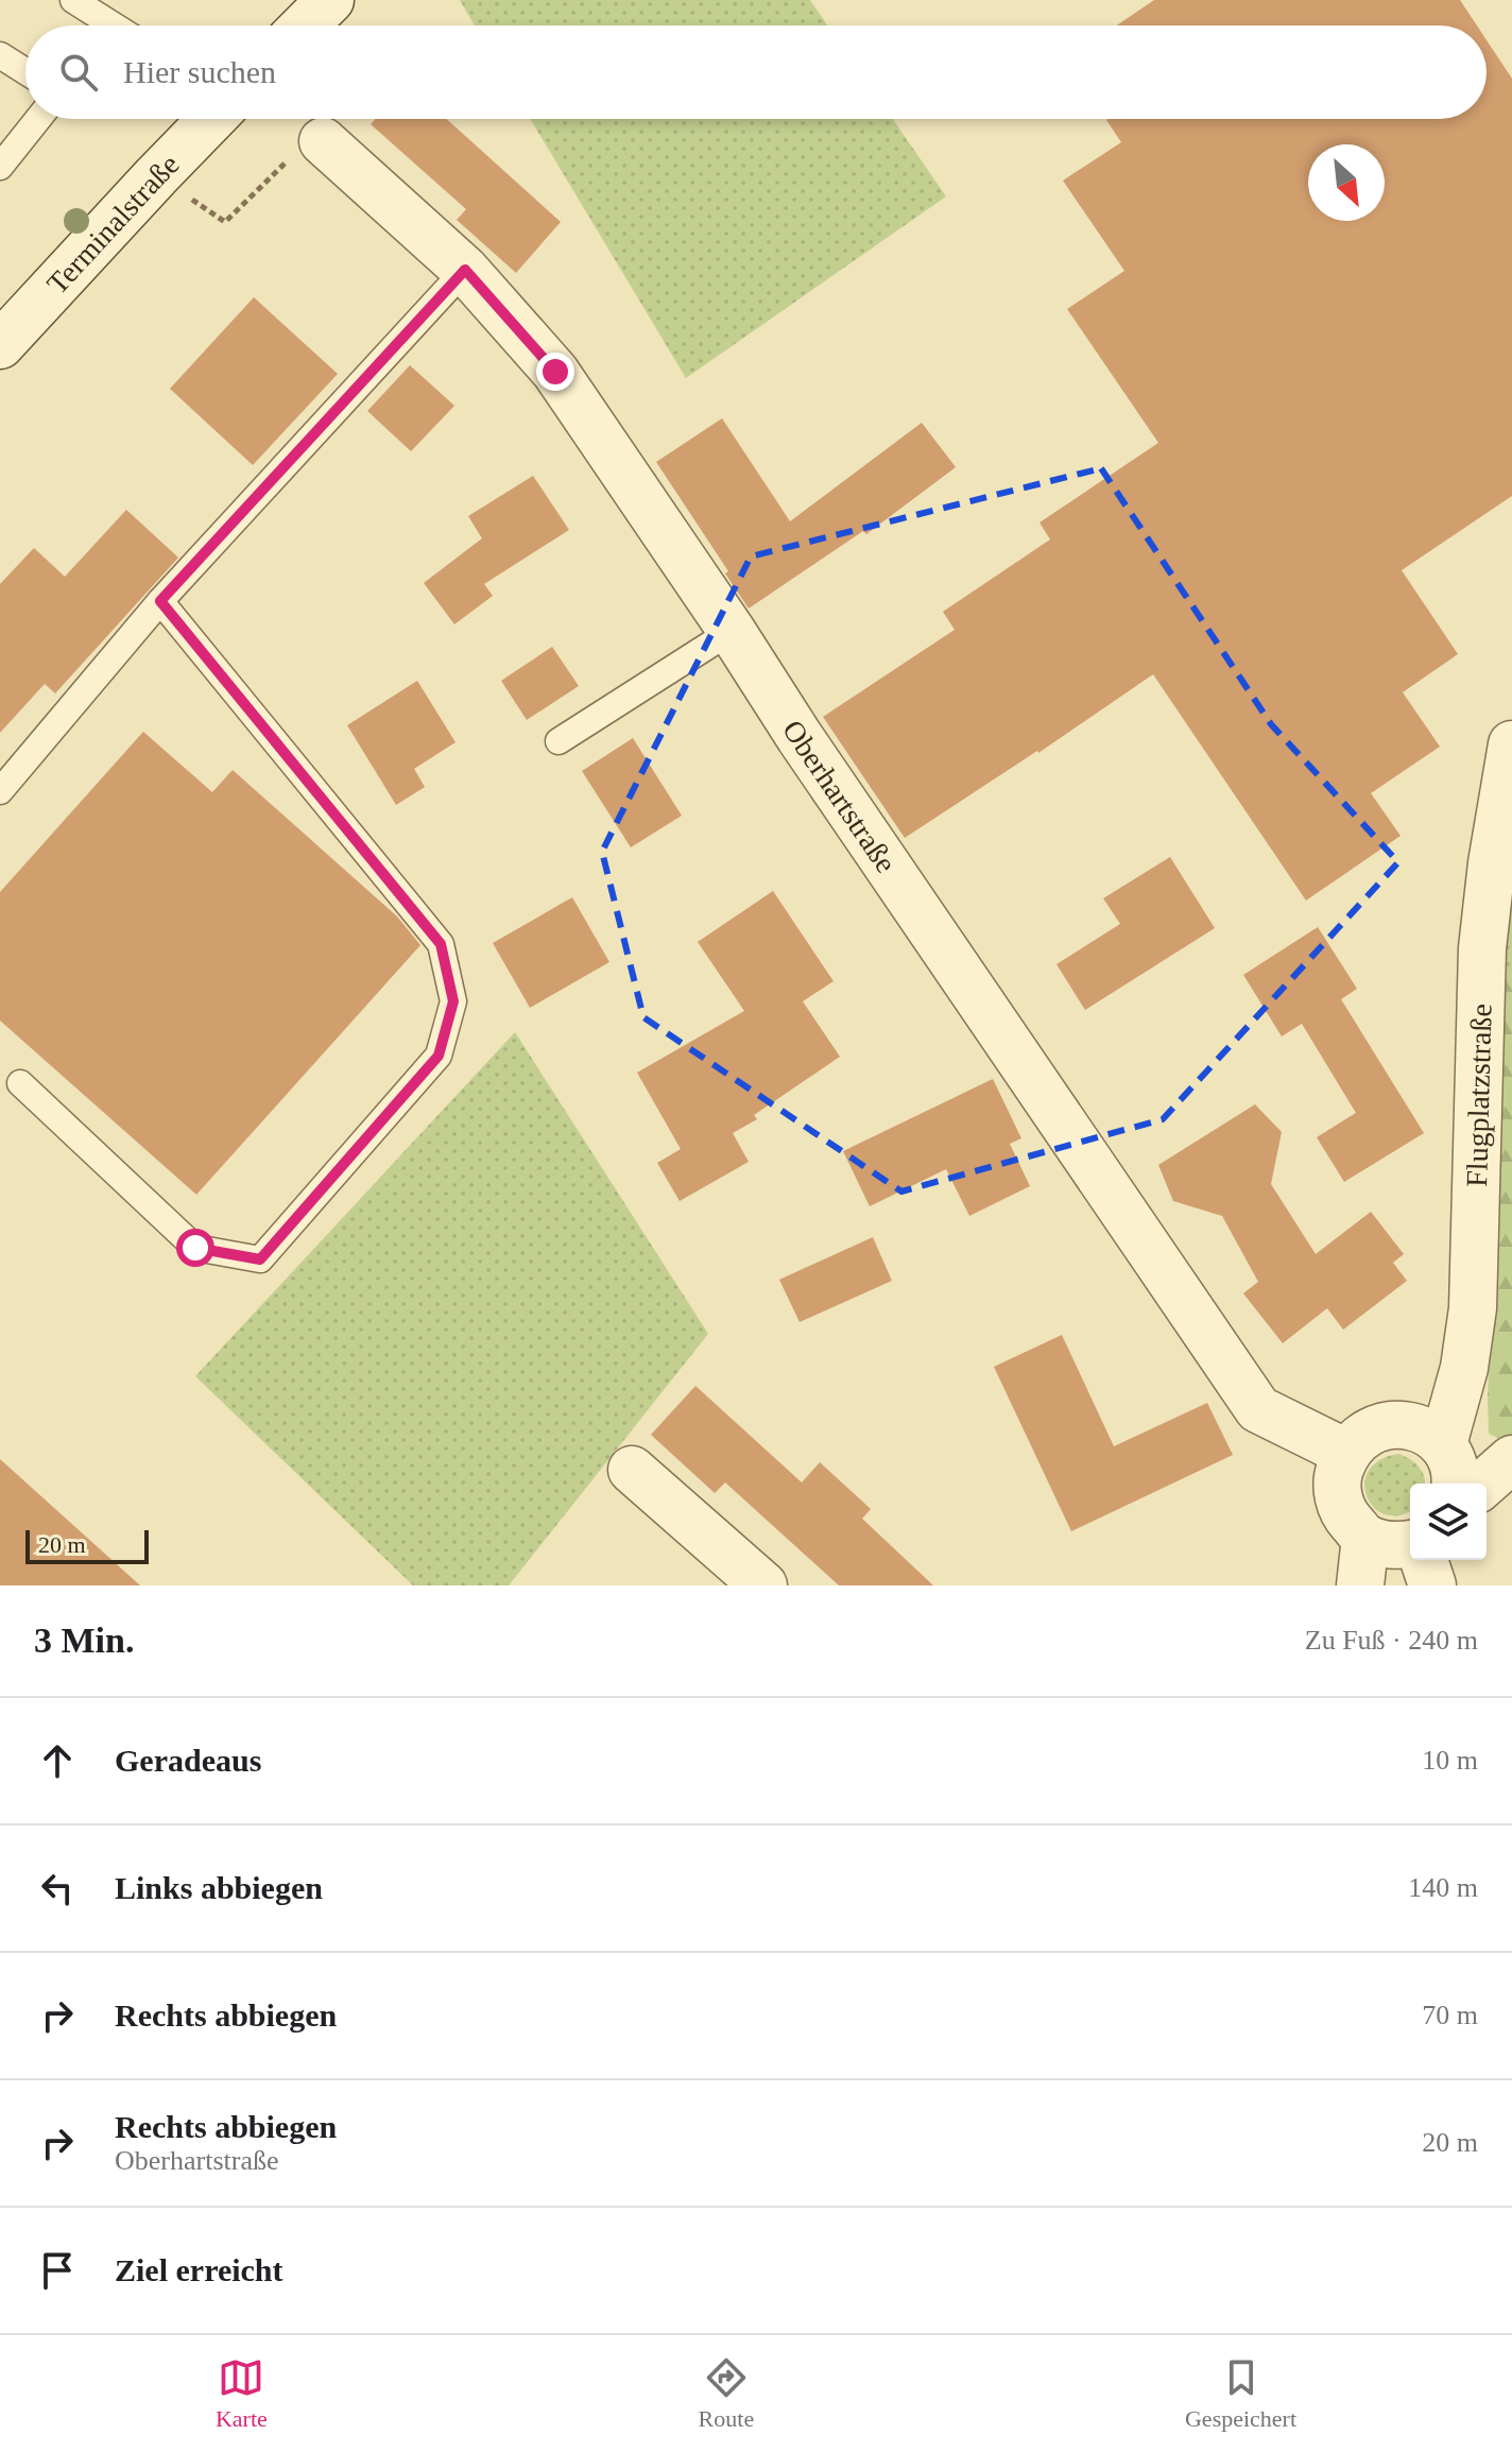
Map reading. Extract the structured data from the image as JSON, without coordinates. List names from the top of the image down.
{
  "streets": {
    "street": ["Terminalstraße", "Oberhartstraße", "Flugplatzstraße"]
  },
  "scale_bar": "20 m",
  "north": "bottom right",
  "page": {
    "search": "Hier suchen",
    "scale": "20 m",
    "heading": ["3 Min.", "Zu Fuß · 240 m"],
    "list": [
      ["Geradeaus", "10 m"],
      ["Links abbiegen", "140 m"],
      ["Rechts abbiegen", "70 m"],
      ["Rechts abbiegen", "Oberhartstraße", "20 m"],
      "Ziel erreicht"
    ],
    "nav": ["Karte", "Route", "Gespeichert"]
  }
}
